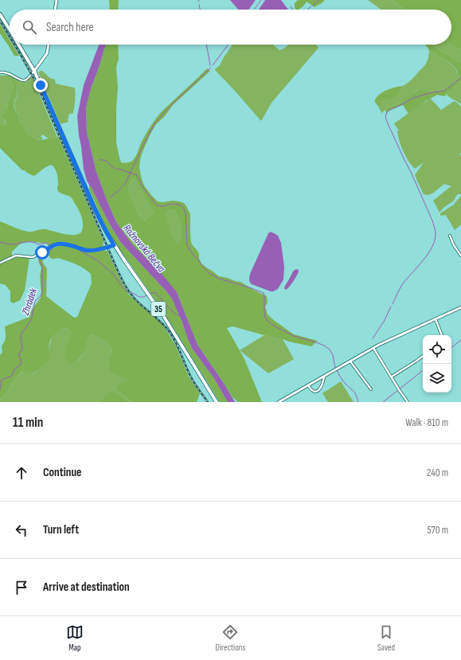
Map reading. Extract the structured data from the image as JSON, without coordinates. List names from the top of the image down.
{
  "streets": {
    "main road": ["35"]
  },
  "water": ["Rožnovská Bečva", "Zhrádek"],
  "page": {
    "search": "Search here",
    "heading": ["11 min", "Walk · 810 m"],
    "list": [
      ["Continue", "240 m"],
      ["Turn left", "570 m"],
      "Arrive at destination"
    ],
    "nav": ["Map", "Directions", "Saved"]
  }
}
